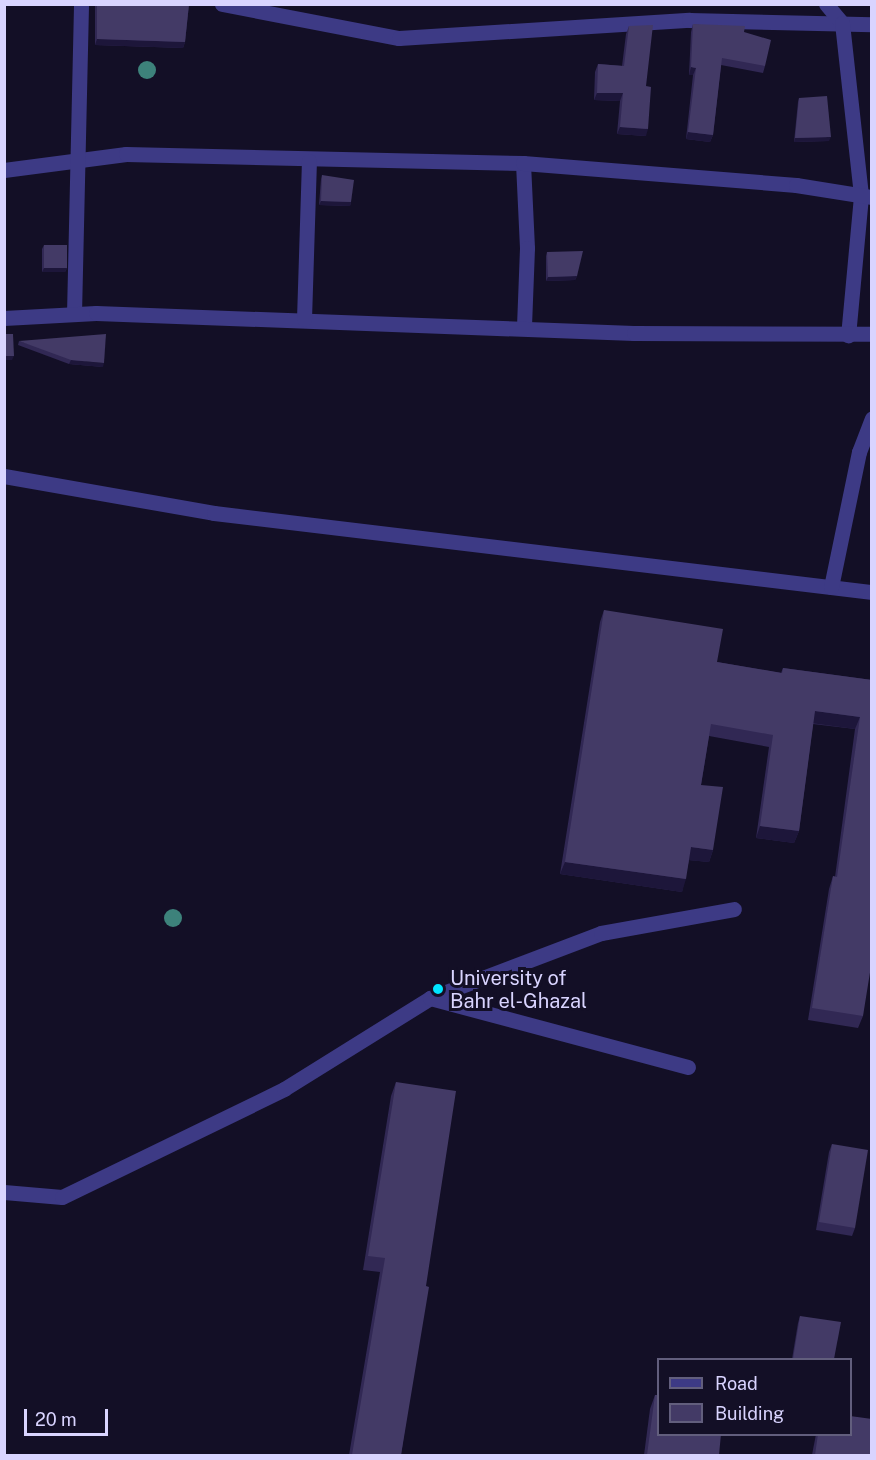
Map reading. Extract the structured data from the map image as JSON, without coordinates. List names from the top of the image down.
{
  "places": ["University of Bahr el-Ghazal"],
  "legend": ["Road", "Building"],
  "scale_bar": "20 m"
}
